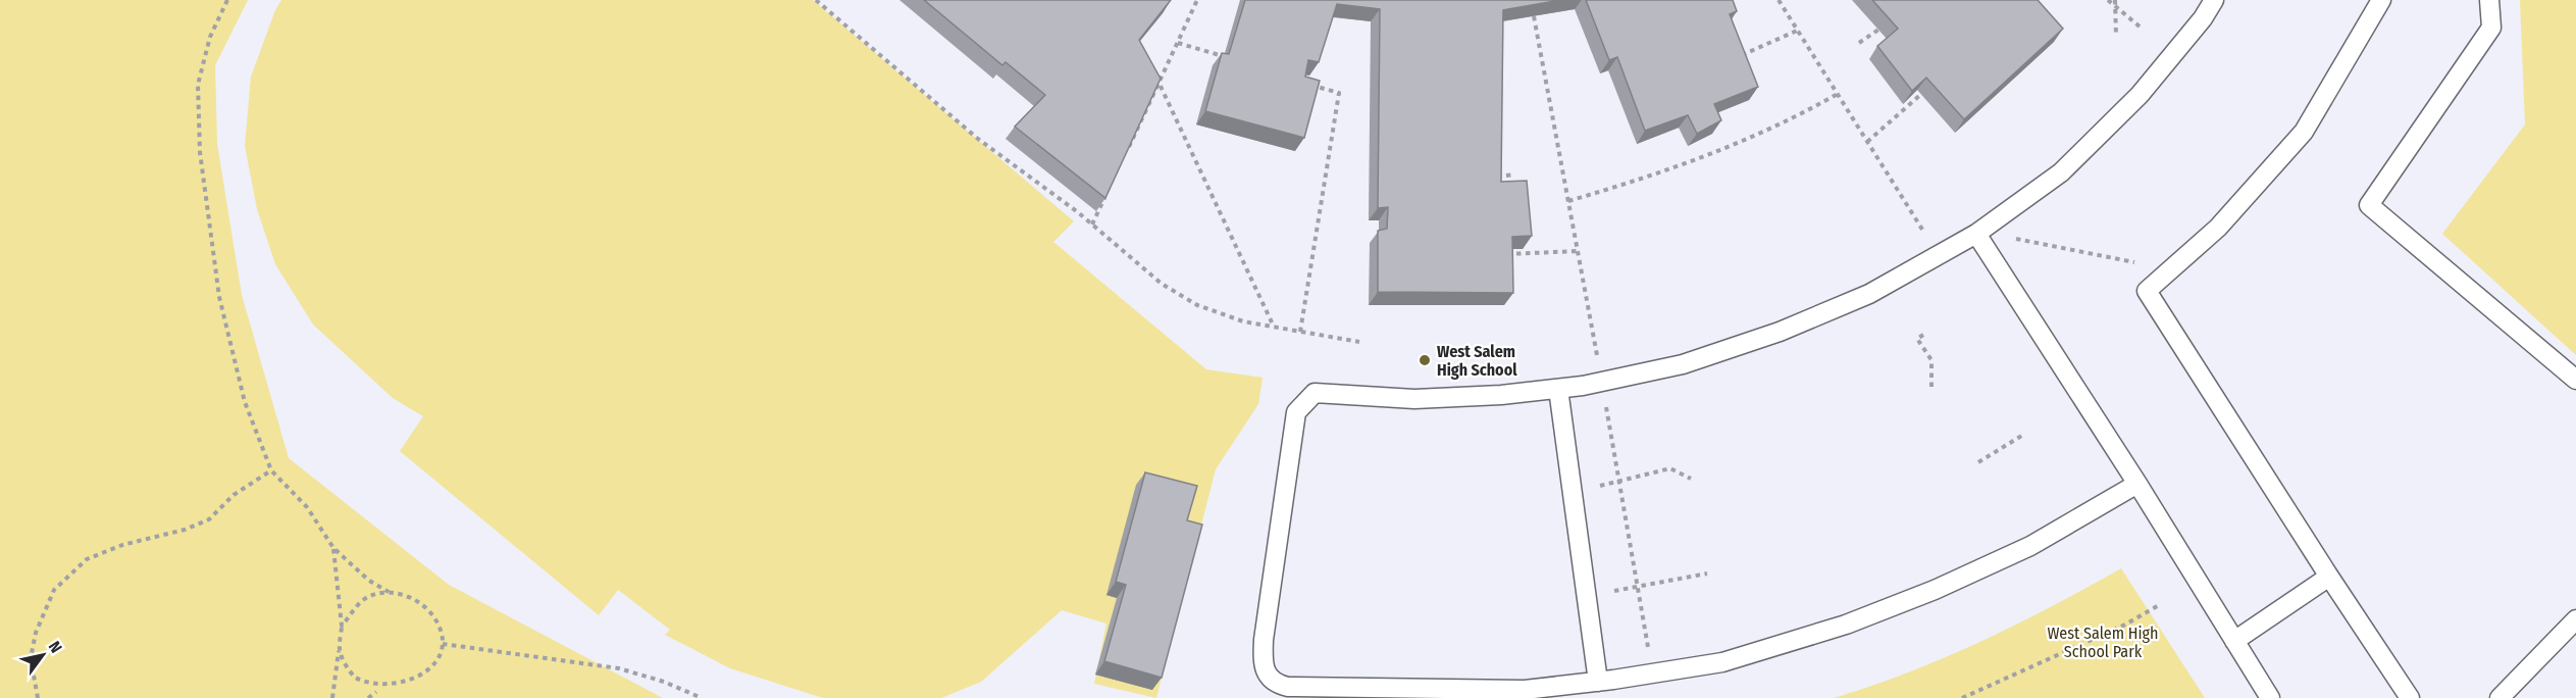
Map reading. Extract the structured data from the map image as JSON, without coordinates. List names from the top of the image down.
{
  "parks": ["West Salem High School Park"],
  "places": ["West Salem High School"],
  "north": "top right"
}
